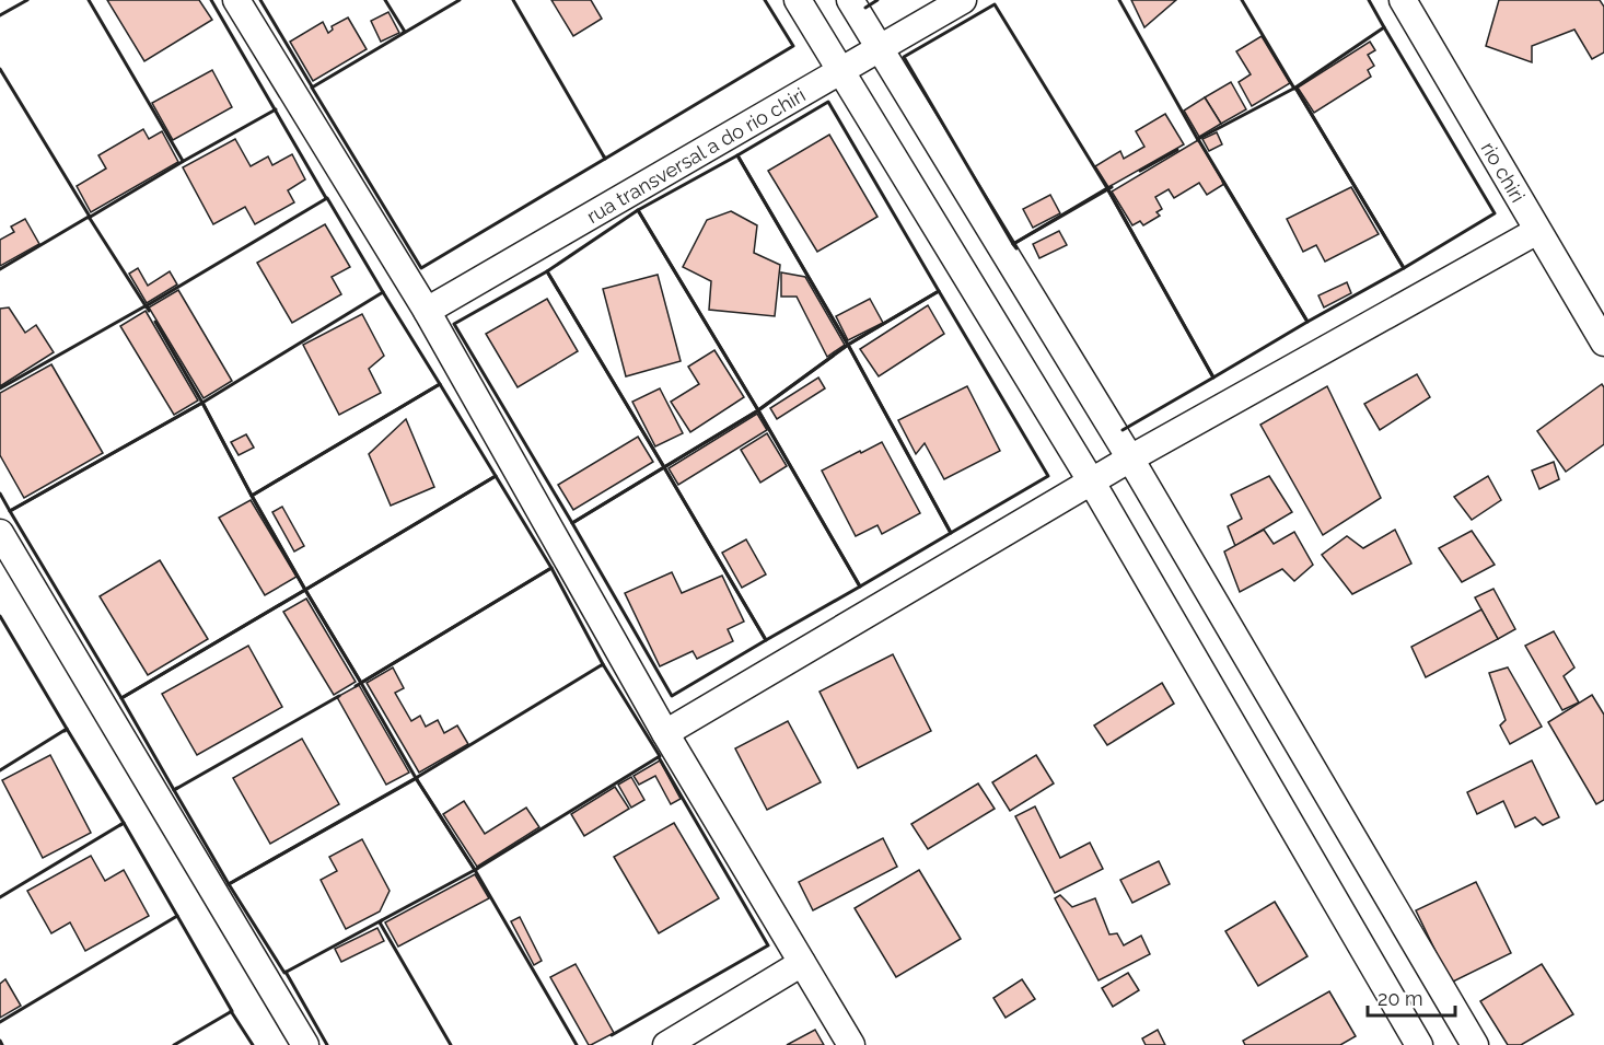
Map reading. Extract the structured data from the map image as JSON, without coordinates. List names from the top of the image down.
{
  "streets": {
    "street": ["rua transversal a do rio chiri", "rio chiri"]
  },
  "scale_bar": "20 m"
}
